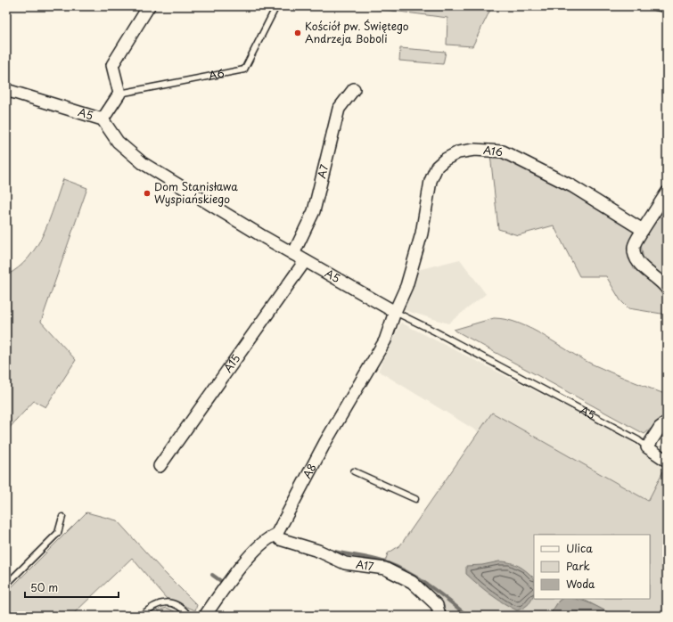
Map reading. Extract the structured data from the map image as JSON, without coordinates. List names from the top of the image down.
{
  "streets": {
    "street": [
      "A5",
      "A16",
      "A7",
      "A15",
      "A8",
      "A17"
    ],
    "lane": ["A6"]
  },
  "crossings": [
    ["A5", "A16"],
    ["A5", "A7"],
    ["A5", "A15"],
    ["A5", "A8"],
    ["A16", "A8"],
    ["A8", "A17"]
  ],
  "places": ["Kościół pw. Świętego Andrzeja Boboli", "Dom Stanisława Wyspiańskiego"],
  "legend": ["Ulica", "Park", "Woda"],
  "scale_bar": "50 m"
}
